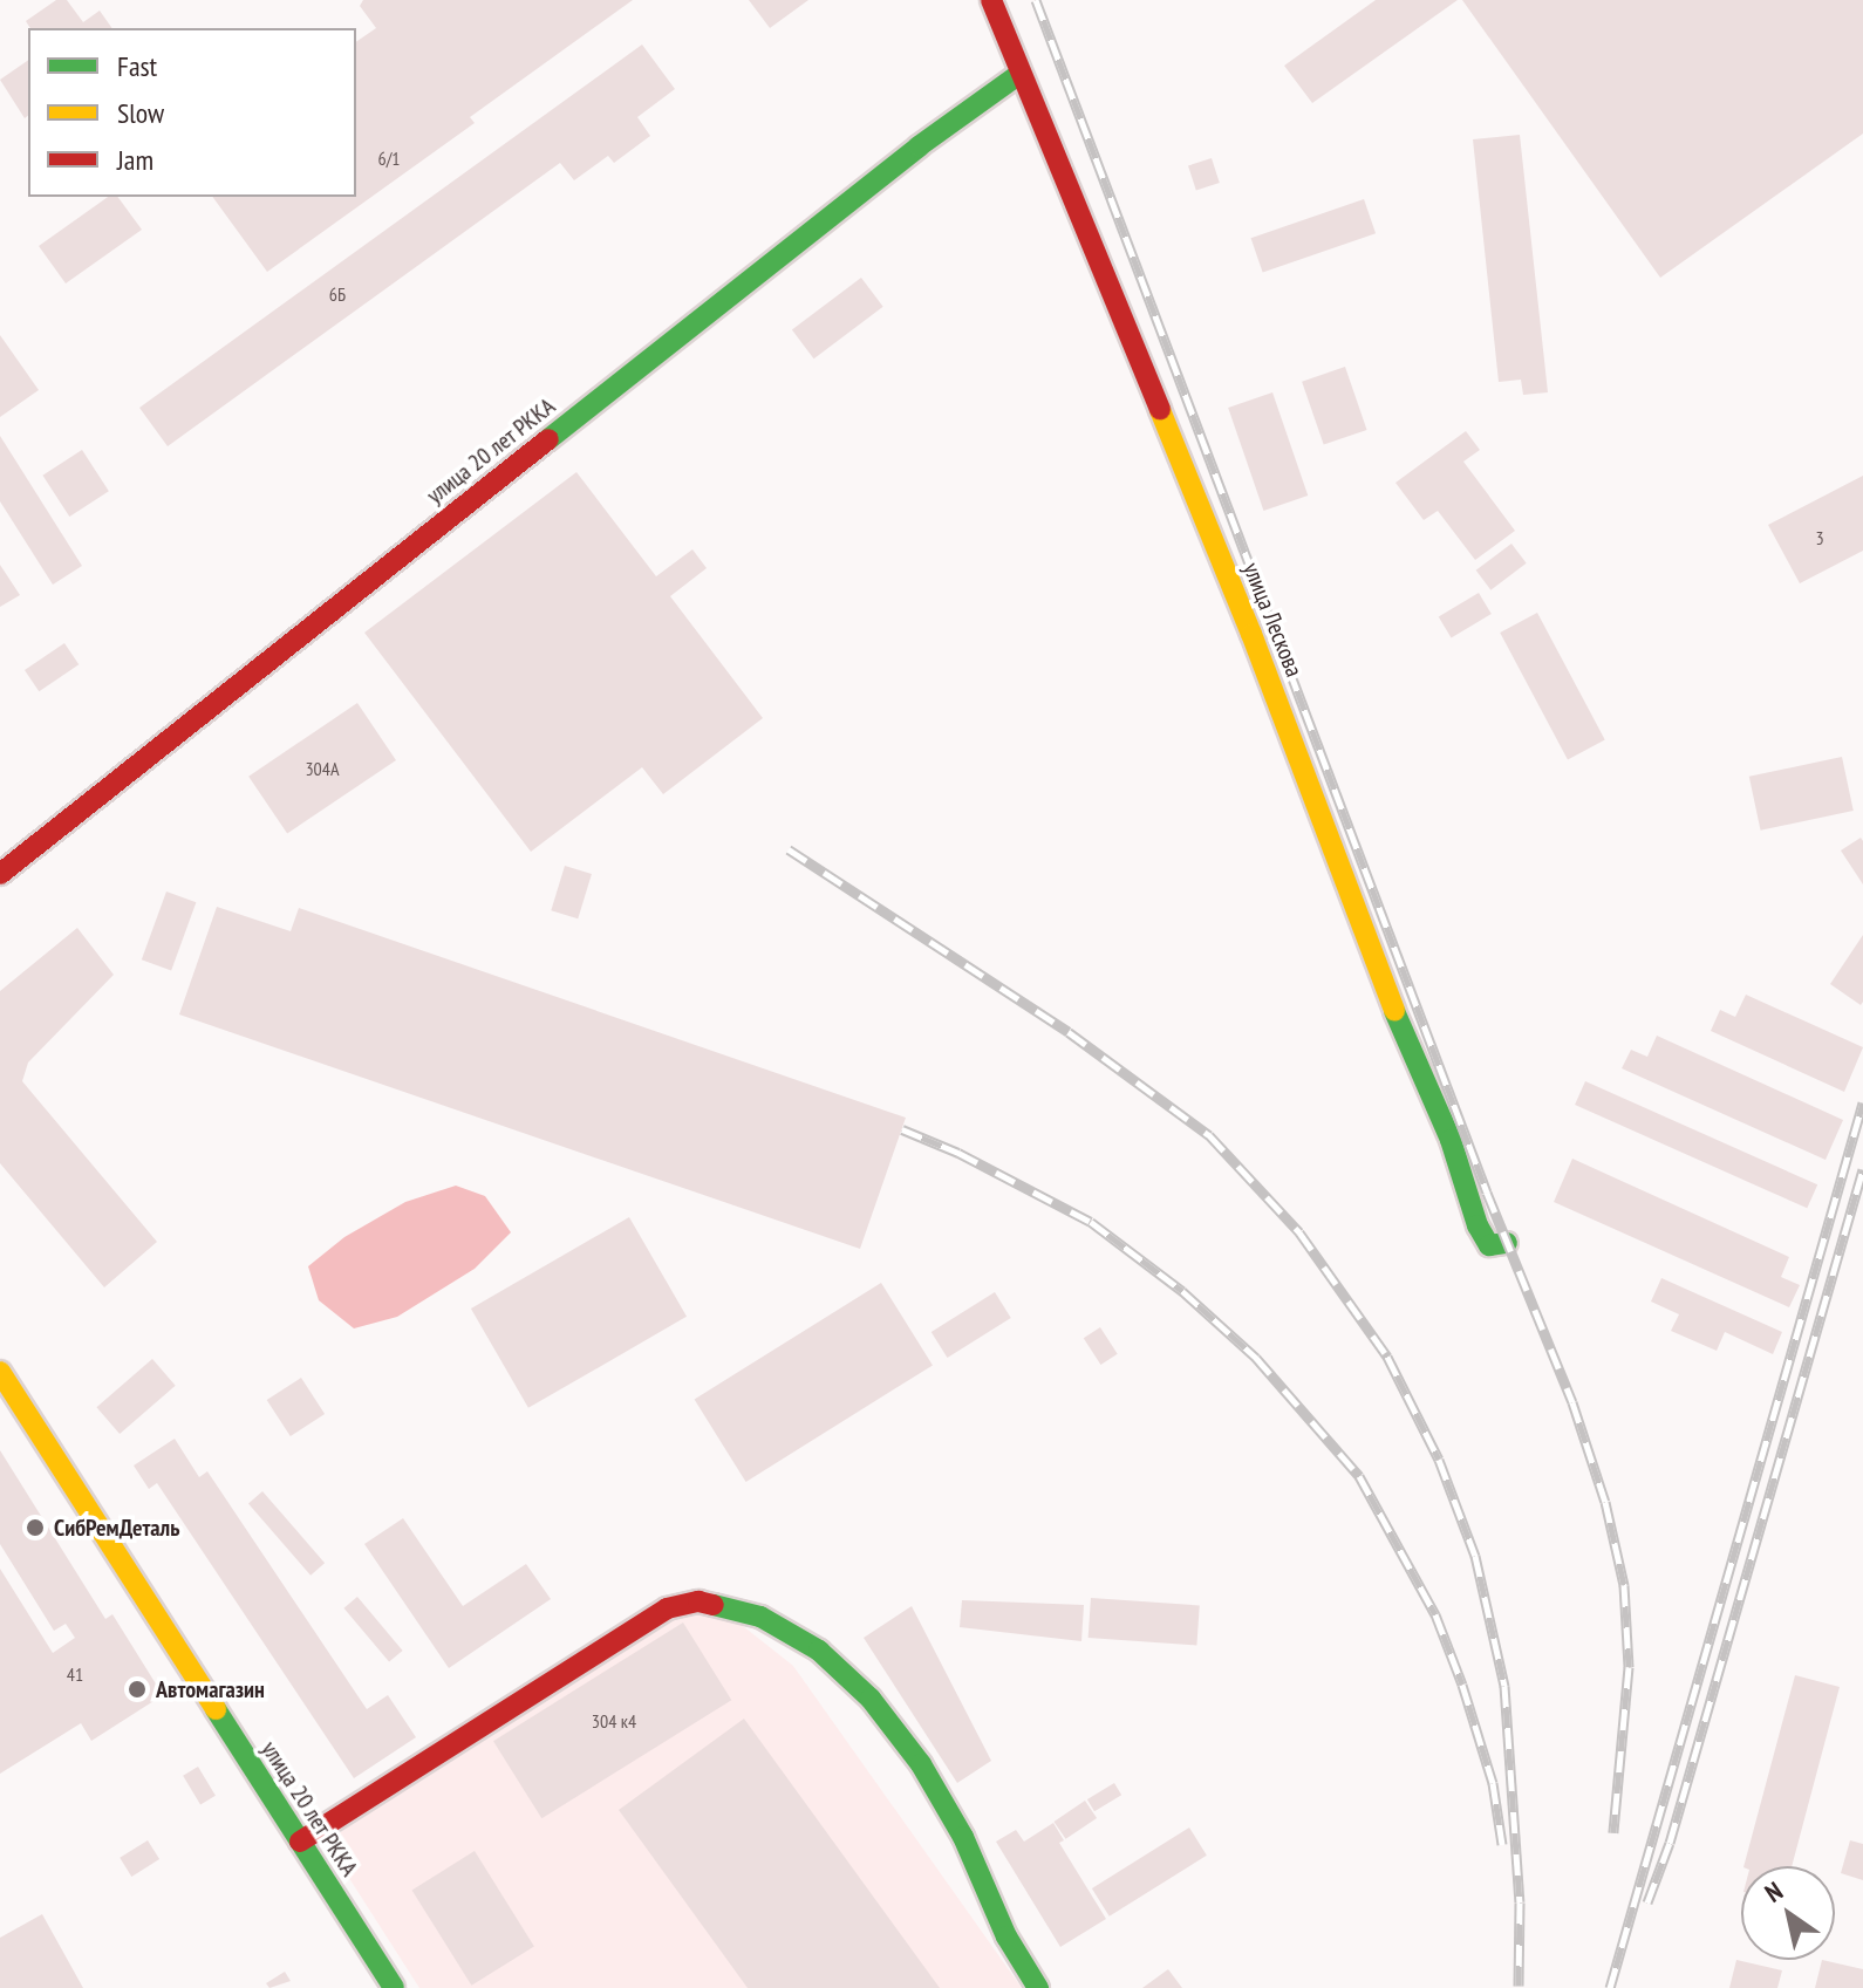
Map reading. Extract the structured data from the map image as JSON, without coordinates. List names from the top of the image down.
{
  "streets": {
    "street": ["улица 20 лет РККА", "улица Лескова"]
  },
  "crossings": [
    ["улица 20 лет РККА", "улица Лескова"]
  ],
  "places": ["СибРемДеталь", "Автомагазин"],
  "house_numbers": [
    "6/1",
    "6Б",
    "3",
    "304А",
    "41",
    "304 к4"
  ],
  "legend": ["Fast", "Slow", "Jam"],
  "north": "top left"
}
